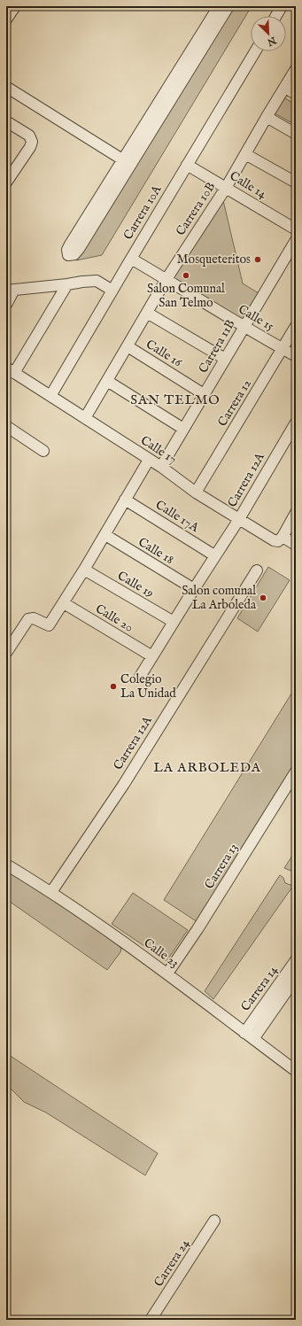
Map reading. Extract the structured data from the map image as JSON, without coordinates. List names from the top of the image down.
{
  "streets": {
    "street": [
      "Calle 14",
      "Carrera 10B",
      "Carrera 10A",
      "Calle 15",
      "Carrera 11B",
      "Calle 16",
      "Carrera 12",
      "Calle 17",
      "Carrera 12A",
      "Calle 17A",
      "Calle 18",
      "Calle 19",
      "Calle 20",
      "Carrera 13",
      "Calle 23",
      "Carrera 14",
      "Carrera 24"
    ]
  },
  "crossings": [
    ["Calle 14", "Carrera 10B"],
    ["Calle 14", "Carrera 10A"],
    ["Carrera 10B", "Calle 15"],
    ["Carrera 10B", "Calle 16"],
    ["Carrera 10B", "Calle 17"],
    ["Carrera 10A", "Calle 15"],
    ["Carrera 10A", "Calle 17"],
    ["Calle 15", "Carrera 11B"],
    ["Calle 15", "Carrera 12"],
    ["Carrera 11B", "Calle 16"],
    ["Carrera 11B", "Calle 17"],
    ["Carrera 12", "Calle 17"],
    ["Calle 17", "Carrera 12A"],
    ["Carrera 12A", "Calle 17A"],
    ["Carrera 12A", "Calle 18"],
    ["Carrera 12A", "Calle 19"],
    ["Carrera 12A", "Calle 20"],
    ["Carrera 12A", "Calle 23"],
    ["Carrera 13", "Calle 23"],
    ["Calle 23", "Carrera 14"]
  ],
  "districts": ["SAN TELMO", "LA ARBOLEDA"],
  "places": [
    "Mosqueteritos",
    "Salon Comunal San Telmo",
    "Salon comunal La Arboleda",
    "Colegio La Unidad"
  ],
  "north": "bottom right"
}
